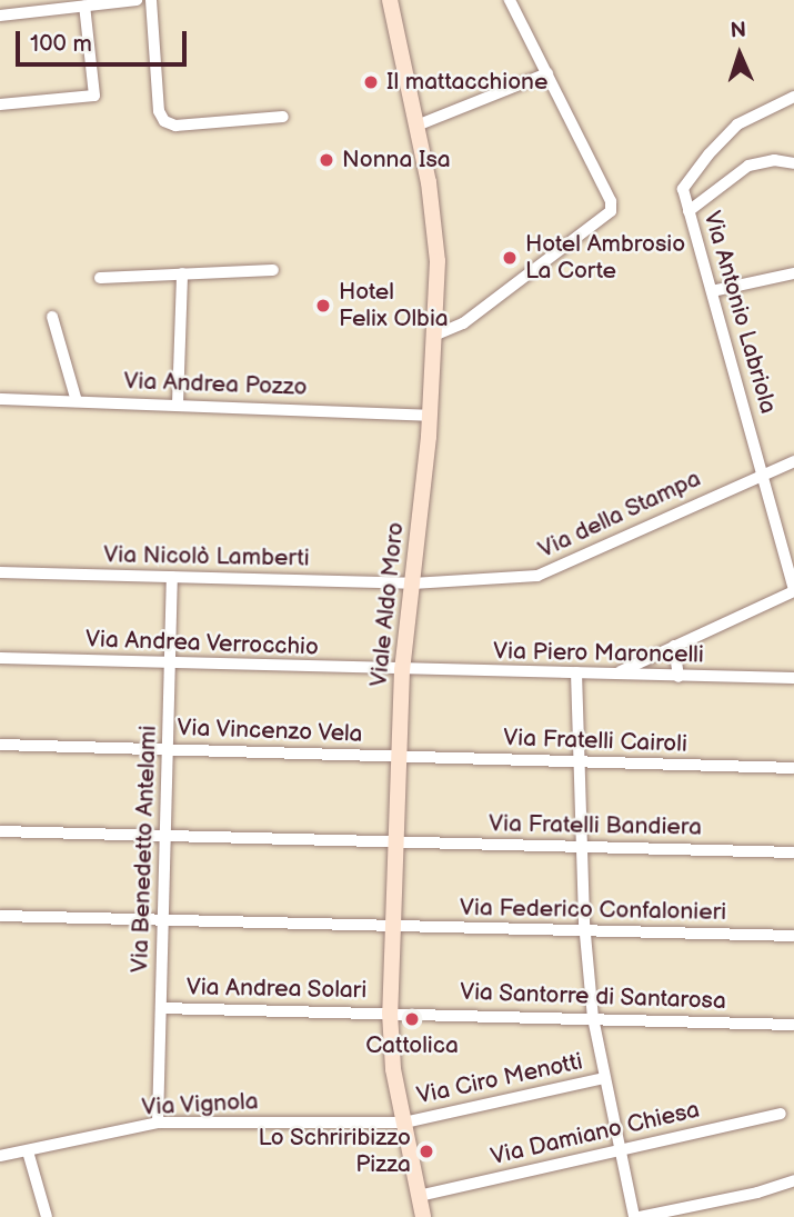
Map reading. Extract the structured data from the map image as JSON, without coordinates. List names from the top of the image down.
{
  "streets": {
    "main road": ["Viale Aldo Moro"],
    "street": [
      "Via Antonio Labriola",
      "Via Andrea Pozzo",
      "Via della Stampa",
      "Via Nicolò Lamberti",
      "Via Andrea Verrocchio",
      "Via Piero Maroncelli",
      "Via Vincenzo Vela",
      "Via Fratelli Cairoli",
      "Via Fratelli Bandiera",
      "Via Benedetto Antelami",
      "Via Federico Confalonieri",
      "Via Andrea Solari",
      "Via Santorre di Santarosa",
      "Via Ciro Menotti",
      "Via Vignola",
      "Via Damiano Chiesa"
    ]
  },
  "crossings": [
    ["Via Antonio Labriola", "Via della Stampa"],
    ["Via Andrea Pozzo", "Viale Aldo Moro"],
    ["Via della Stampa", "Via Nicolò Lamberti"],
    ["Via della Stampa", "Viale Aldo Moro"],
    ["Via Nicolò Lamberti", "Viale Aldo Moro"],
    ["Via Nicolò Lamberti", "Via Benedetto Antelami"],
    ["Viale Aldo Moro", "Via Andrea Verrocchio"],
    ["Viale Aldo Moro", "Via Piero Maroncelli"],
    ["Viale Aldo Moro", "Via Vincenzo Vela"],
    ["Viale Aldo Moro", "Via Fratelli Cairoli"],
    ["Viale Aldo Moro", "Via Fratelli Bandiera"],
    ["Viale Aldo Moro", "Via Federico Confalonieri"],
    ["Viale Aldo Moro", "Via Andrea Solari"],
    ["Viale Aldo Moro", "Via Santorre di Santarosa"],
    ["Viale Aldo Moro", "Via Ciro Menotti"],
    ["Viale Aldo Moro", "Via Vignola"],
    ["Viale Aldo Moro", "Via Damiano Chiesa"],
    ["Via Andrea Verrocchio", "Via Piero Maroncelli"],
    ["Via Andrea Verrocchio", "Via Benedetto Antelami"],
    ["Via Vincenzo Vela", "Via Fratelli Cairoli"],
    ["Via Vincenzo Vela", "Via Benedetto Antelami"],
    ["Via Fratelli Bandiera", "Via Benedetto Antelami"],
    ["Via Benedetto Antelami", "Via Federico Confalonieri"],
    ["Via Benedetto Antelami", "Via Andrea Solari"],
    ["Via Benedetto Antelami", "Via Vignola"],
    ["Via Andrea Solari", "Via Santorre di Santarosa"],
    ["Via Ciro Menotti", "Via Vignola"]
  ],
  "places": [
    "Il mattacchione",
    "Nonna Isa",
    "Hotel Ambrosio La Corte",
    "Hotel Felix Olbia",
    "Cattolica",
    "Lo Schriribizzo Pizza"
  ],
  "scale_bar": "100 m",
  "north": "top"
}
